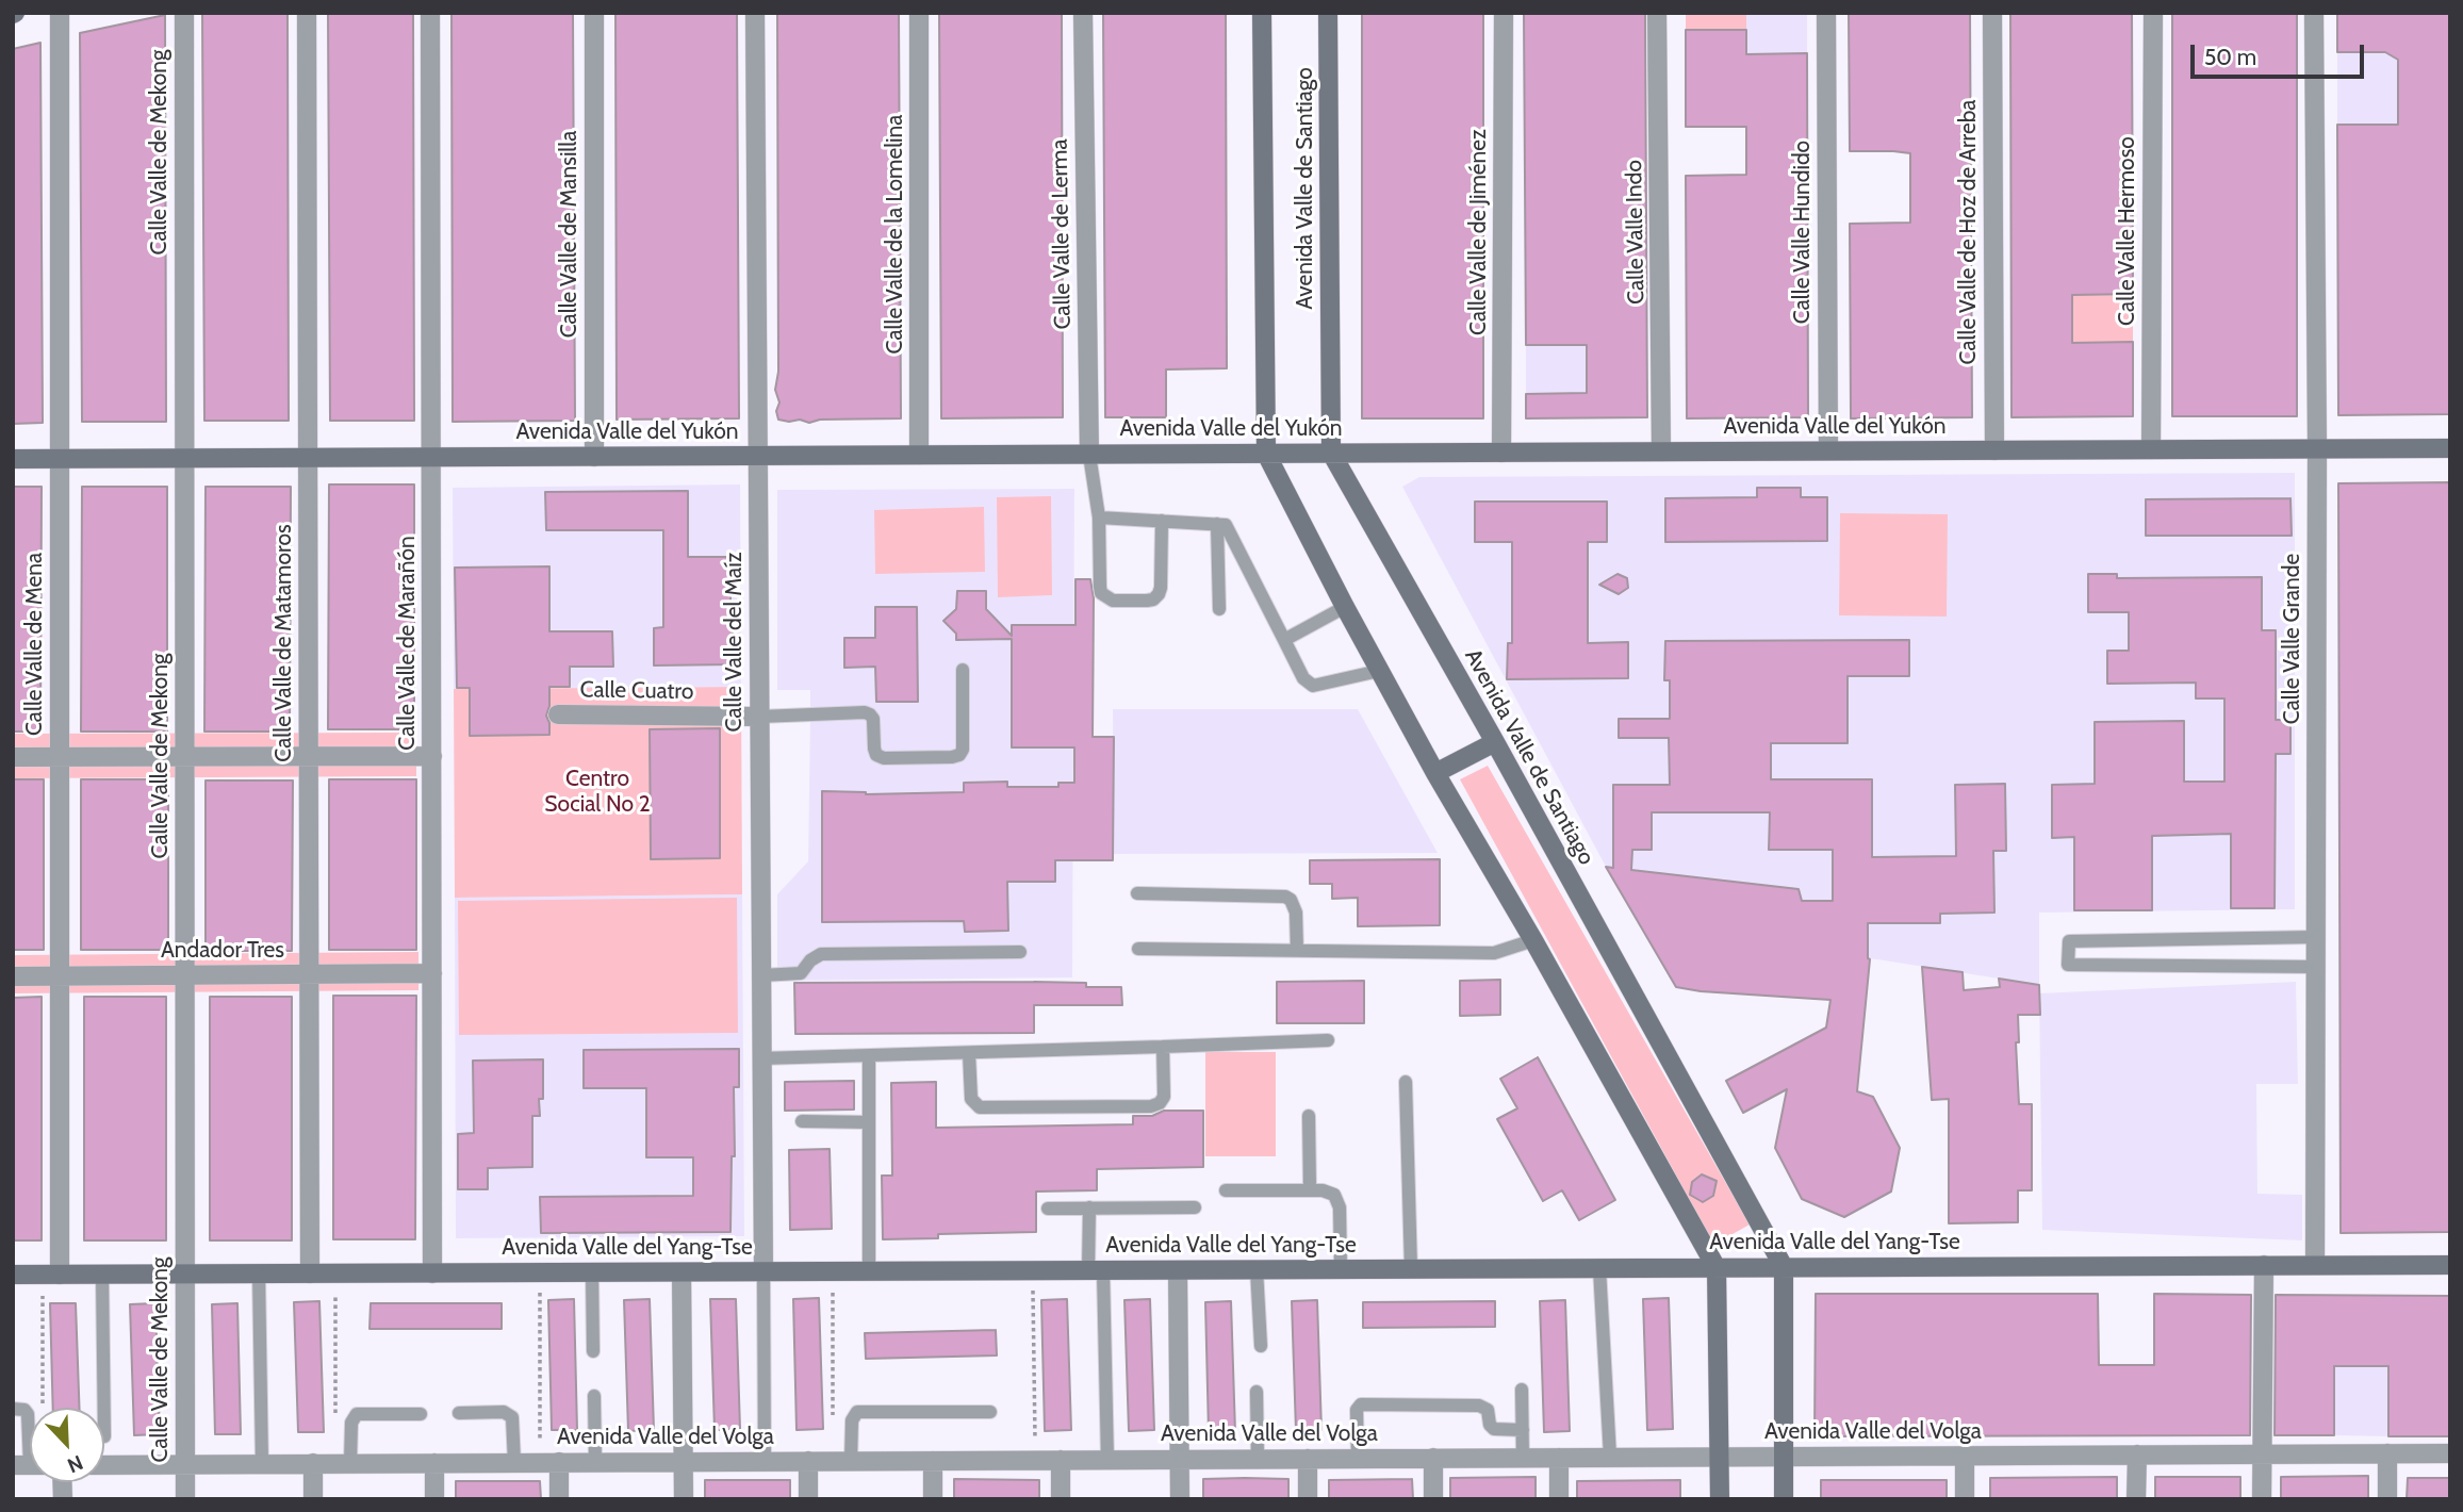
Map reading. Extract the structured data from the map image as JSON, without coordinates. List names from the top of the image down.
{
  "streets": {
    "street": [
      "Calle Valle de Mekong",
      "Avenida Valle de Santiago",
      "Calle Valle Hermoso",
      "Calle Valle de Jiménez",
      "Calle Valle Indo",
      "Calle Valle Hundido",
      "Calle Valle de Hoz de Arreba",
      "Calle Valle de Mansilla",
      "Calle Valle de la Lomelina",
      "Calle Valle de Lerma",
      "Avenida Valle del Yukón",
      "Calle Valle Grande",
      "Calle Valle del Maíz",
      "Calle Valle de Matamoros",
      "Calle Valle de Marañón",
      "Calle Valle de Mena",
      "Calle Cuatro",
      "Andador Tres",
      "Avenida Valle del Yang-Tse",
      "Avenida Valle del Volga"
    ]
  },
  "crossings": [
    ["Calle Valle de Mekong", "Avenida Valle del Yukón"],
    ["Calle Valle de Mekong", "Andador Tres"],
    ["Calle Valle de Mekong", "Avenida Valle del Yang-Tse"],
    ["Calle Valle de Mekong", "Avenida Valle del Volga"],
    ["Avenida Valle de Santiago", "Avenida Valle del Yukón"],
    ["Avenida Valle de Santiago", "Avenida Valle del Yang-Tse"],
    ["Avenida Valle de Santiago", "Avenida Valle del Volga"],
    ["Calle Valle Hermoso", "Avenida Valle del Yukón"],
    ["Calle Valle de Jiménez", "Avenida Valle del Yukón"],
    ["Calle Valle Indo", "Avenida Valle del Yukón"],
    ["Calle Valle Hundido", "Avenida Valle del Yukón"],
    ["Calle Valle de Hoz de Arreba", "Avenida Valle del Yukón"],
    ["Calle Valle de Mansilla", "Avenida Valle del Yukón"],
    ["Calle Valle de la Lomelina", "Avenida Valle del Yukón"],
    ["Calle Valle de Lerma", "Avenida Valle del Yukón"],
    ["Avenida Valle del Yukón", "Calle Valle Grande"],
    ["Avenida Valle del Yukón", "Calle Valle del Maíz"],
    ["Avenida Valle del Yukón", "Calle Valle de Matamoros"],
    ["Avenida Valle del Yukón", "Calle Valle de Marañón"],
    ["Avenida Valle del Yukón", "Calle Valle de Mena"],
    ["Calle Valle Grande", "Avenida Valle del Yang-Tse"],
    ["Calle Valle del Maíz", "Calle Cuatro"],
    ["Calle Valle del Maíz", "Avenida Valle del Yang-Tse"],
    ["Calle Valle de Matamoros", "Andador Tres"],
    ["Calle Valle de Matamoros", "Avenida Valle del Yang-Tse"],
    ["Calle Valle de Marañón", "Andador Tres"],
    ["Calle Valle de Marañón", "Avenida Valle del Yang-Tse"],
    ["Calle Valle de Mena", "Andador Tres"],
    ["Calle Valle de Mena", "Avenida Valle del Yang-Tse"]
  ],
  "parks": ["Centro Social No 2"],
  "scale_bar": "50 m",
  "north": "bottom right"
}
